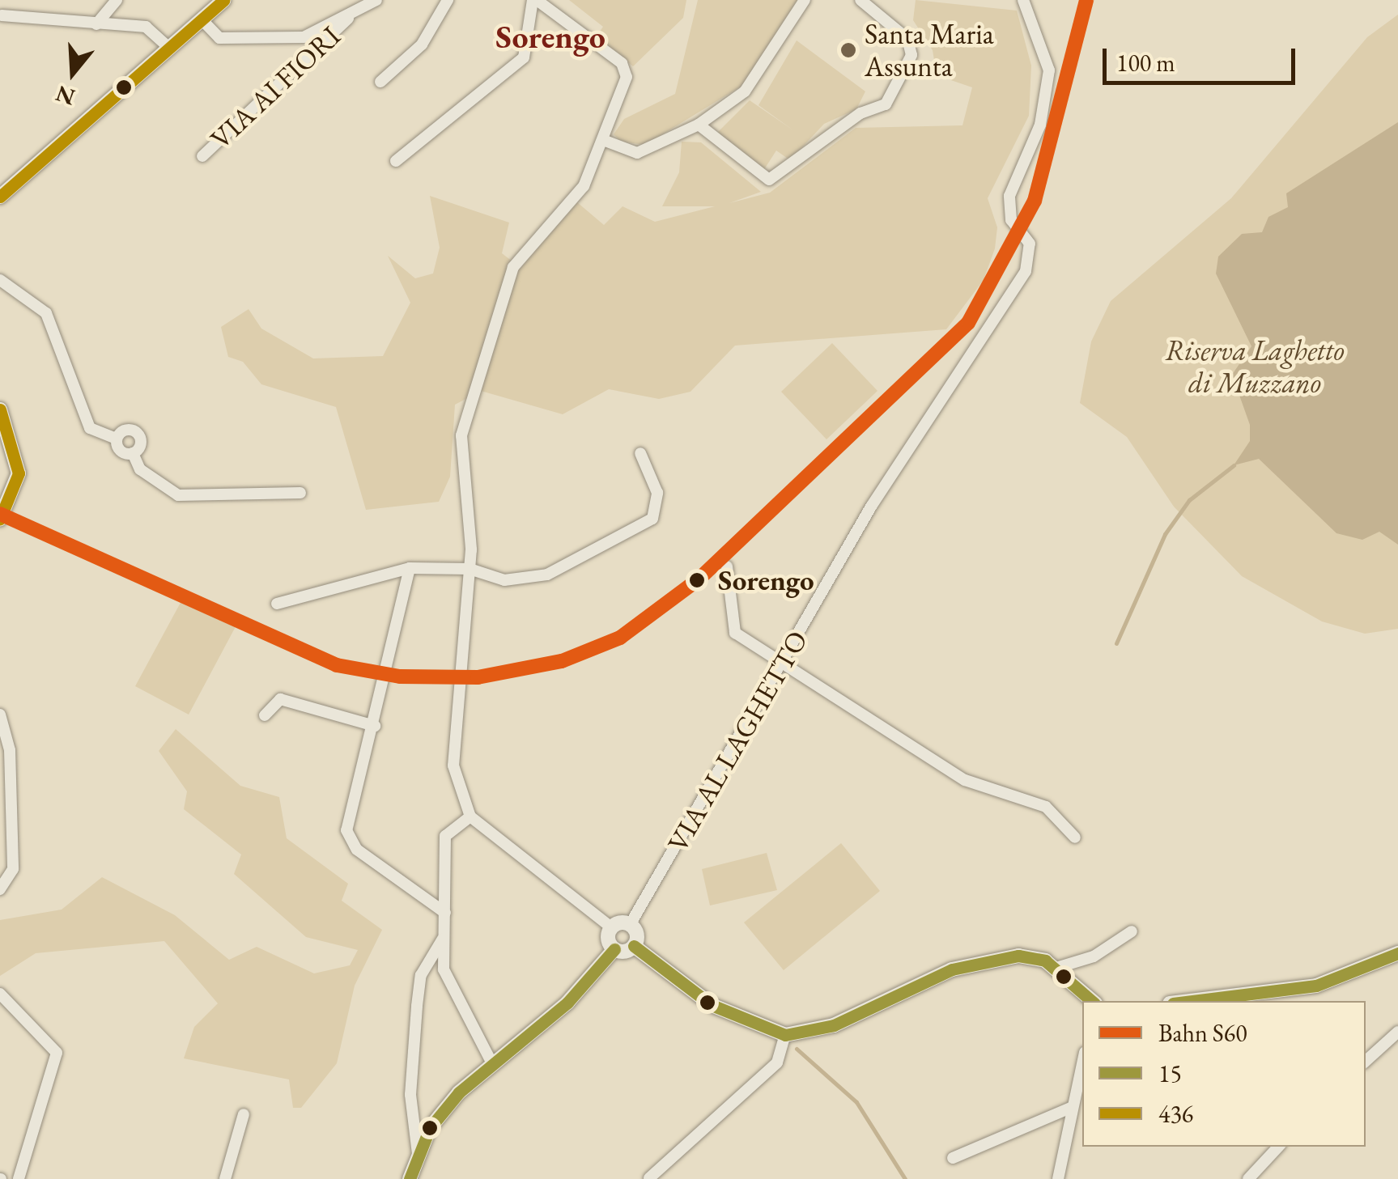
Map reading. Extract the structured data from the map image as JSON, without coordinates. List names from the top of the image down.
{
  "streets": {
    "street": ["VIA AI FIORI", "VIA AL LAGHETTO"]
  },
  "districts": ["Sorengo"],
  "parks": ["Riserva Laghetto di Muzzano"],
  "places": ["Santa Maria Assunta", "Sorengo"],
  "lines": ["rail line S60", "transit line 436", "transit line 15"],
  "legend": ["Bahn S60", "15", "436"],
  "scale_bar": "100 m",
  "north": "bottom"
}
